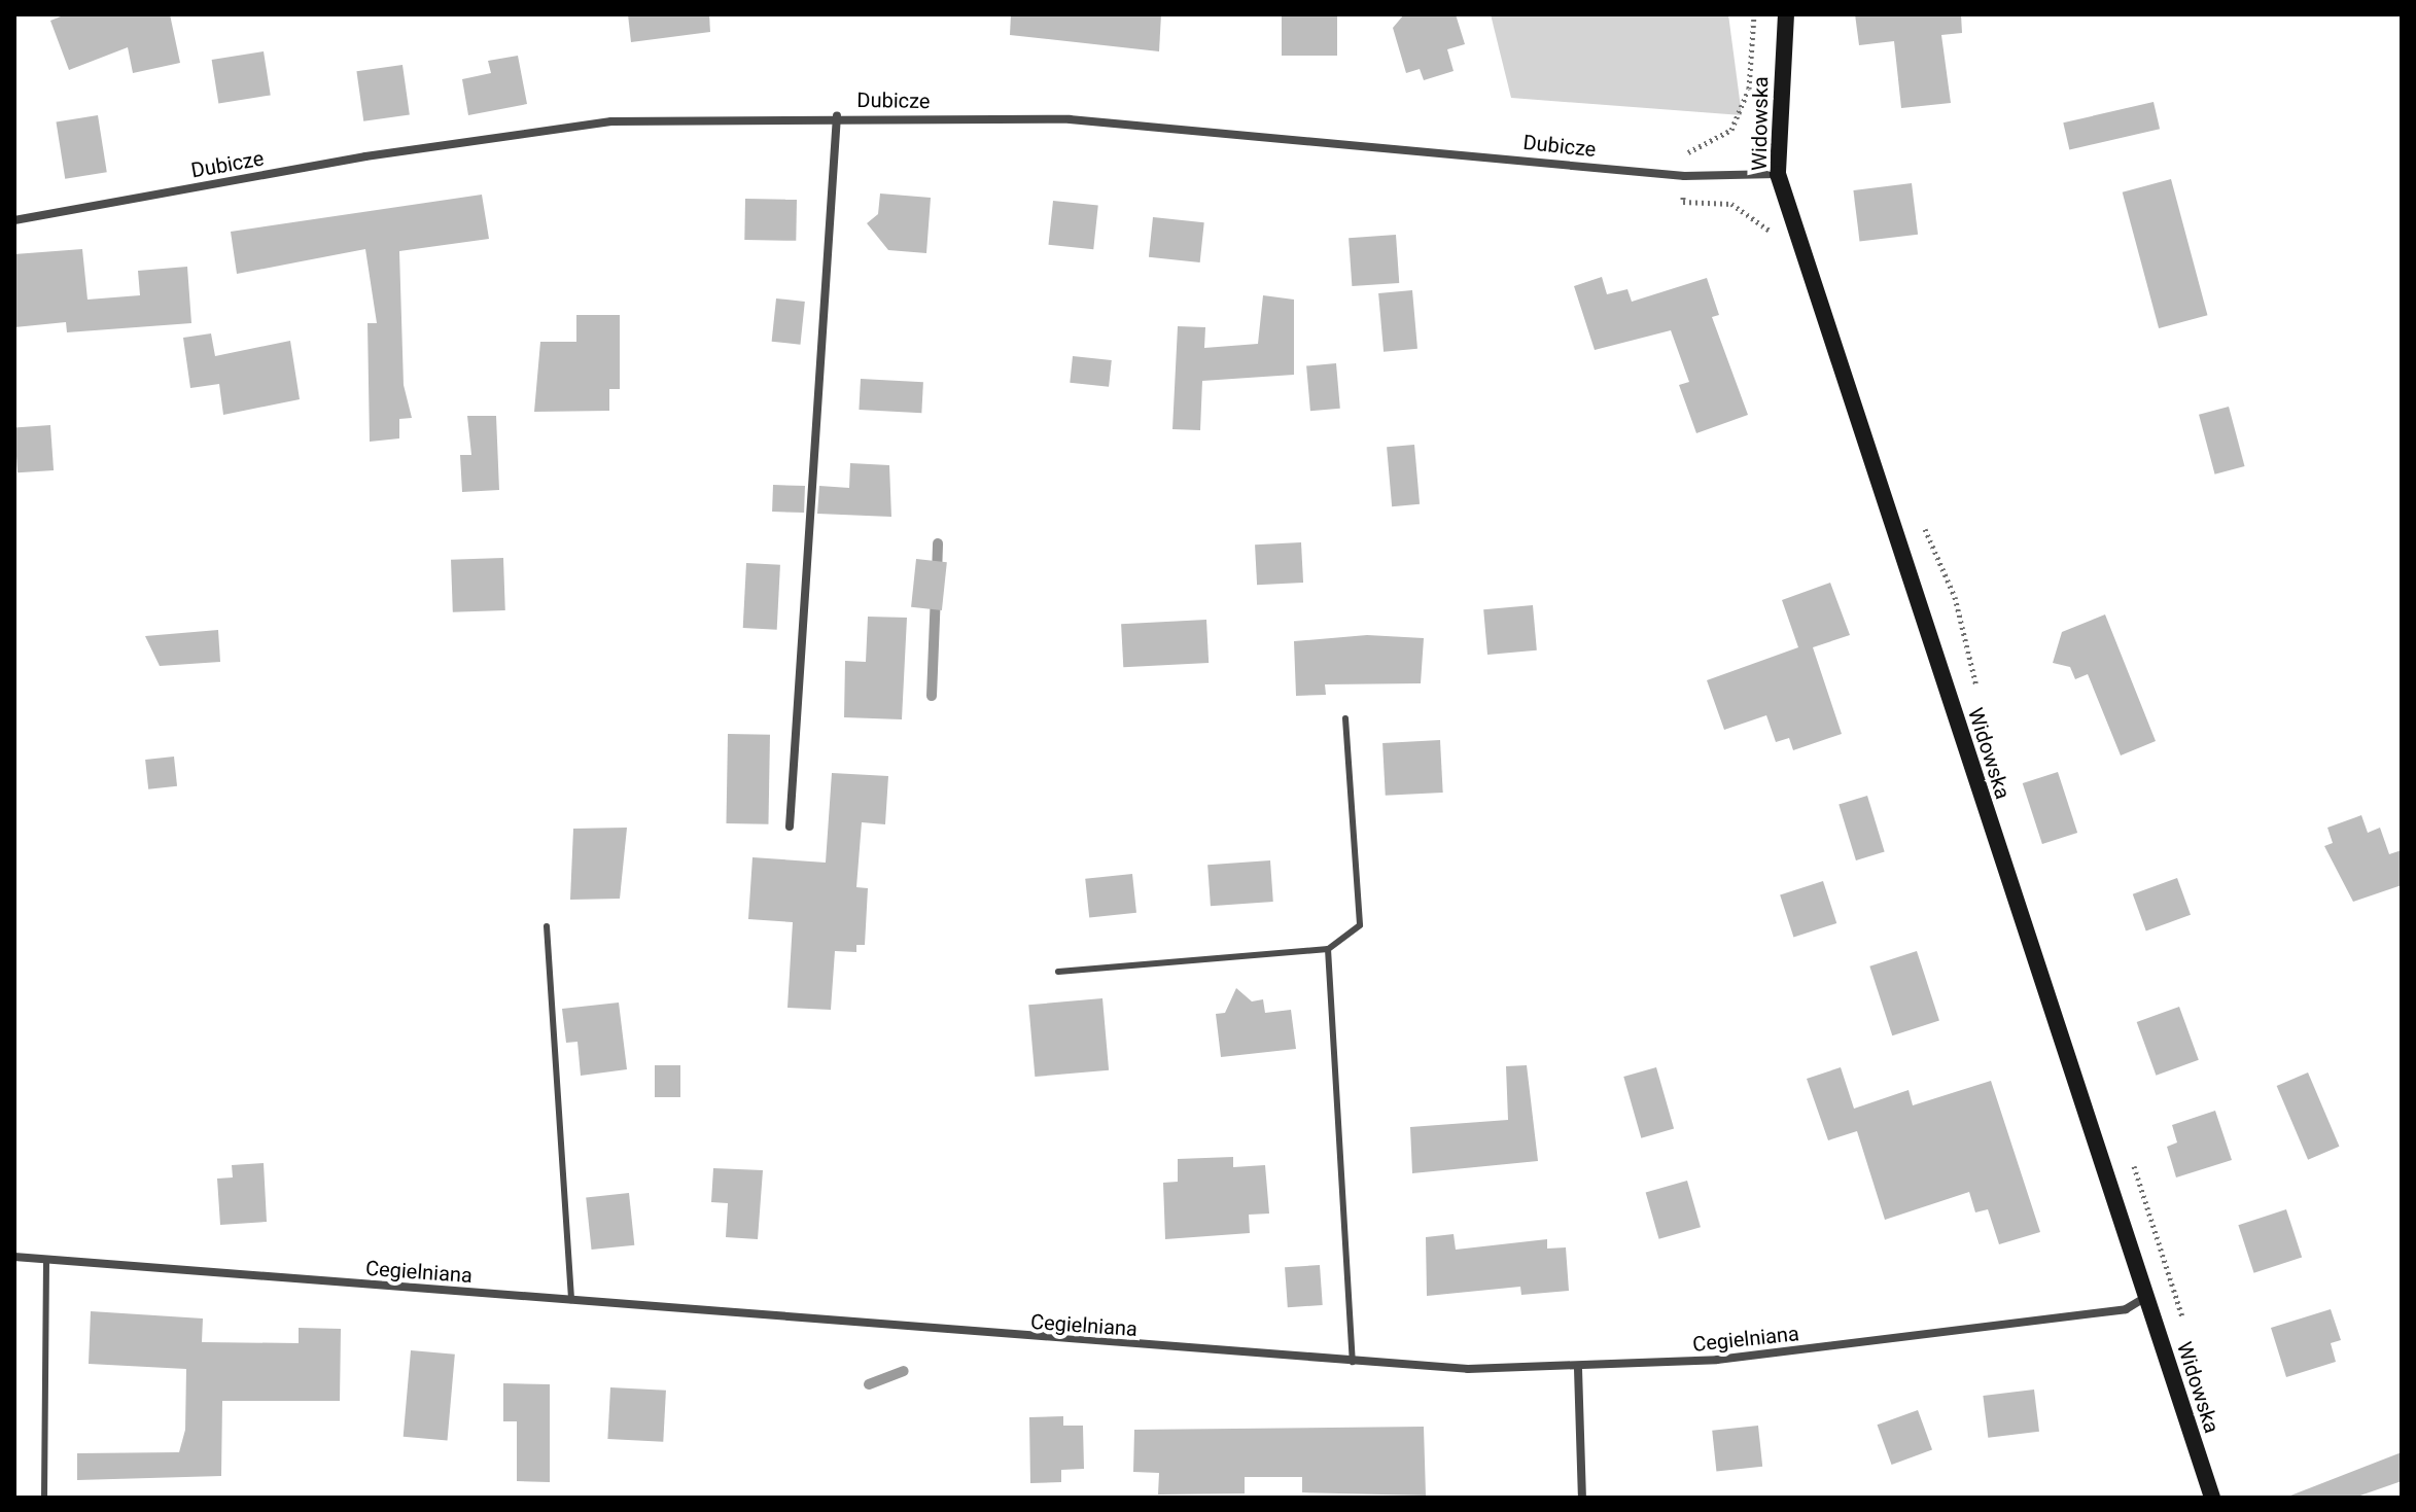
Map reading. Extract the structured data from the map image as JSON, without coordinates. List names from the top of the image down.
{
  "streets": {
    "street": ["Dubicze", "Widowska", "Cegielniana"]
  },
  "crossings": [
    ["Dubicze", "Widowska"],
    ["Widowska", "Cegielniana"]
  ]
}
